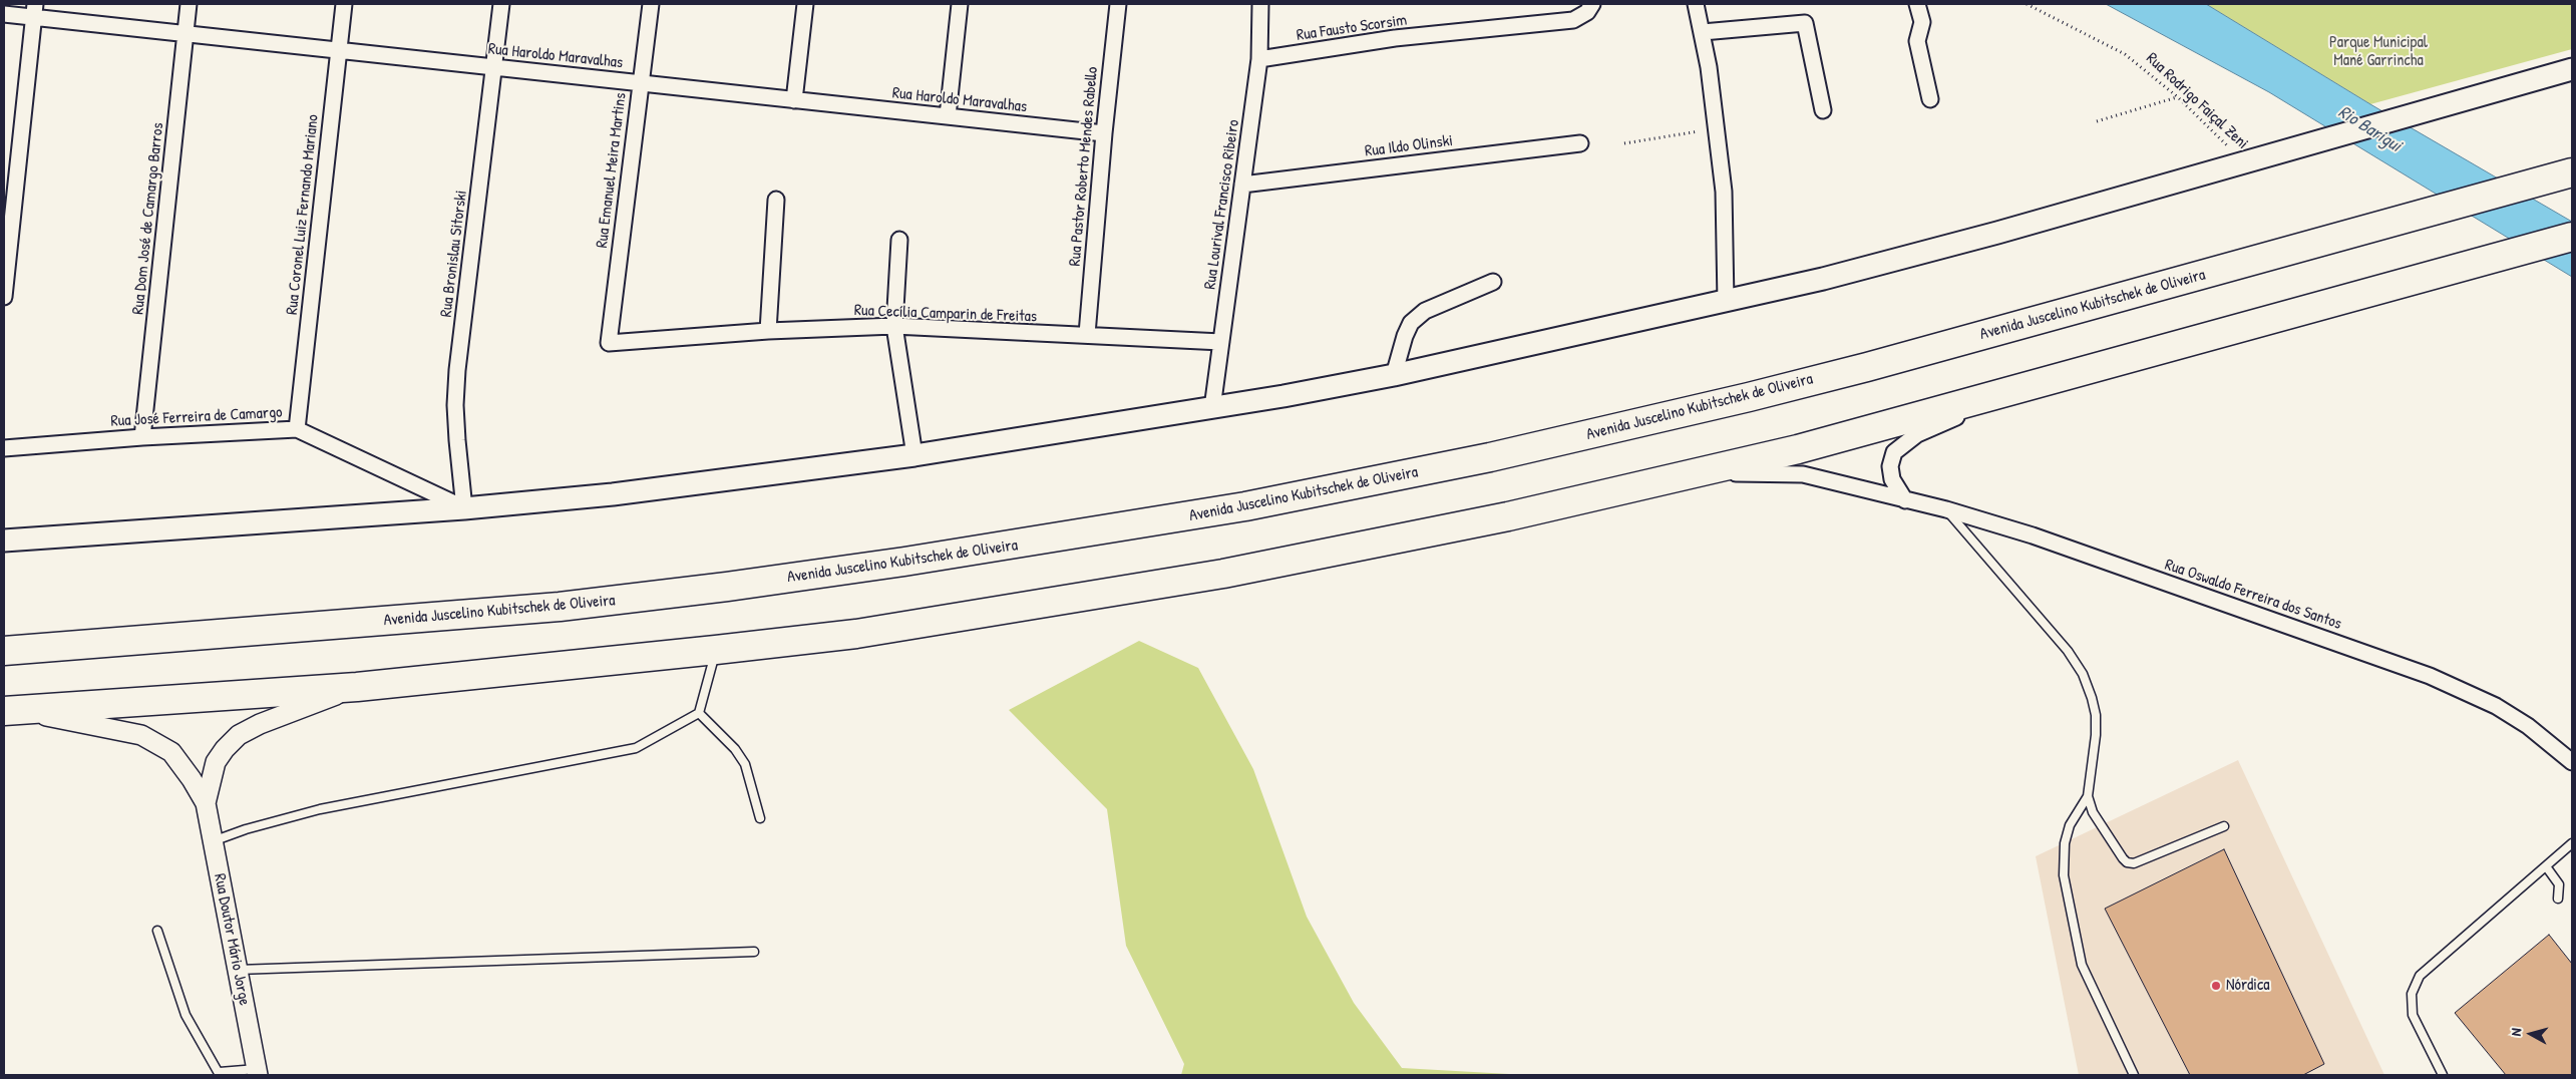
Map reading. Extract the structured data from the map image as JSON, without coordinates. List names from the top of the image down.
{
  "streets": {
    "highway": ["Avenida Juscelino Kubitschek de Oliveira"],
    "street": [
      "Rua Fausto Scorsim",
      "Rua Haroldo Maravalhas",
      "Rua Ildo Olinski",
      "Rua Pastor Roberto Mendes Rabello",
      "Rua Emanuel Meira Martins",
      "Rua Lourival Francisco Ribeiro",
      "Rua Coronel Luiz Fernando Mariano",
      "Rua Dom José de Camargo Barros",
      "Rua Bronislau Sitorski",
      "Rua Cecília Camparin de Freitas",
      "Rua José Ferreira de Camargo",
      "Rua Oswaldo Ferreira dos Santos",
      "Rua Doutor Mário Jorge"
    ],
    "path": ["Rua Rodrigo Faiçal Zeni"]
  },
  "crossings": [
    ["Rua Fausto Scorsim", "Rua Lourival Francisco Ribeiro"],
    ["Rua Haroldo Maravalhas", "Rua Pastor Roberto Mendes Rabello"],
    ["Rua Haroldo Maravalhas", "Rua Emanuel Meira Martins"],
    ["Rua Haroldo Maravalhas", "Rua Coronel Luiz Fernando Mariano"],
    ["Rua Haroldo Maravalhas", "Rua Dom José de Camargo Barros"],
    ["Rua Haroldo Maravalhas", "Rua Bronislau Sitorski"],
    ["Rua Ildo Olinski", "Rua Lourival Francisco Ribeiro"],
    ["Rua Pastor Roberto Mendes Rabello", "Rua Cecília Camparin de Freitas"],
    ["Rua Emanuel Meira Martins", "Rua Cecília Camparin de Freitas"],
    ["Rua Lourival Francisco Ribeiro", "Rua Cecília Camparin de Freitas"],
    ["Rua Coronel Luiz Fernando Mariano", "Rua José Ferreira de Camargo"],
    ["Rua Dom José de Camargo Barros", "Rua José Ferreira de Camargo"],
    ["Rua Bronislau Sitorski", "Rua José Ferreira de Camargo"]
  ],
  "water": ["Rio Barigui"],
  "parks": ["Parque Municipal Mané Garrincha"],
  "places": ["Nórdica"],
  "north": "left"
}
